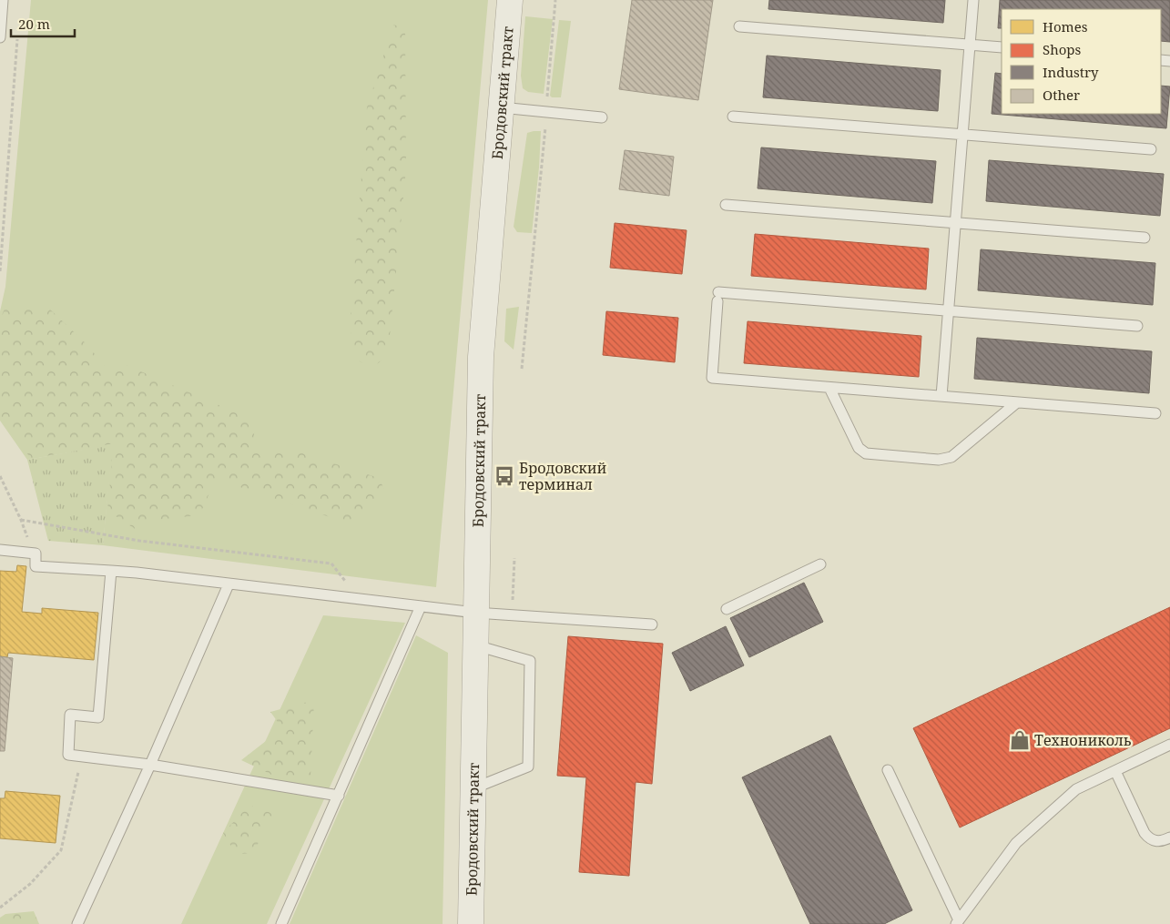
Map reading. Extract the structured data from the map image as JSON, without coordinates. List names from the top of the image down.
{
  "streets": {
    "street": ["Бродовский тракт"]
  },
  "places": {
    "bus stop": ["Бродовский терминал"],
    "shop": ["Технониколь"]
  },
  "legend": [
    "Homes",
    "Shops",
    "Industry",
    "Other"
  ],
  "scale_bar": "20 m"
}
